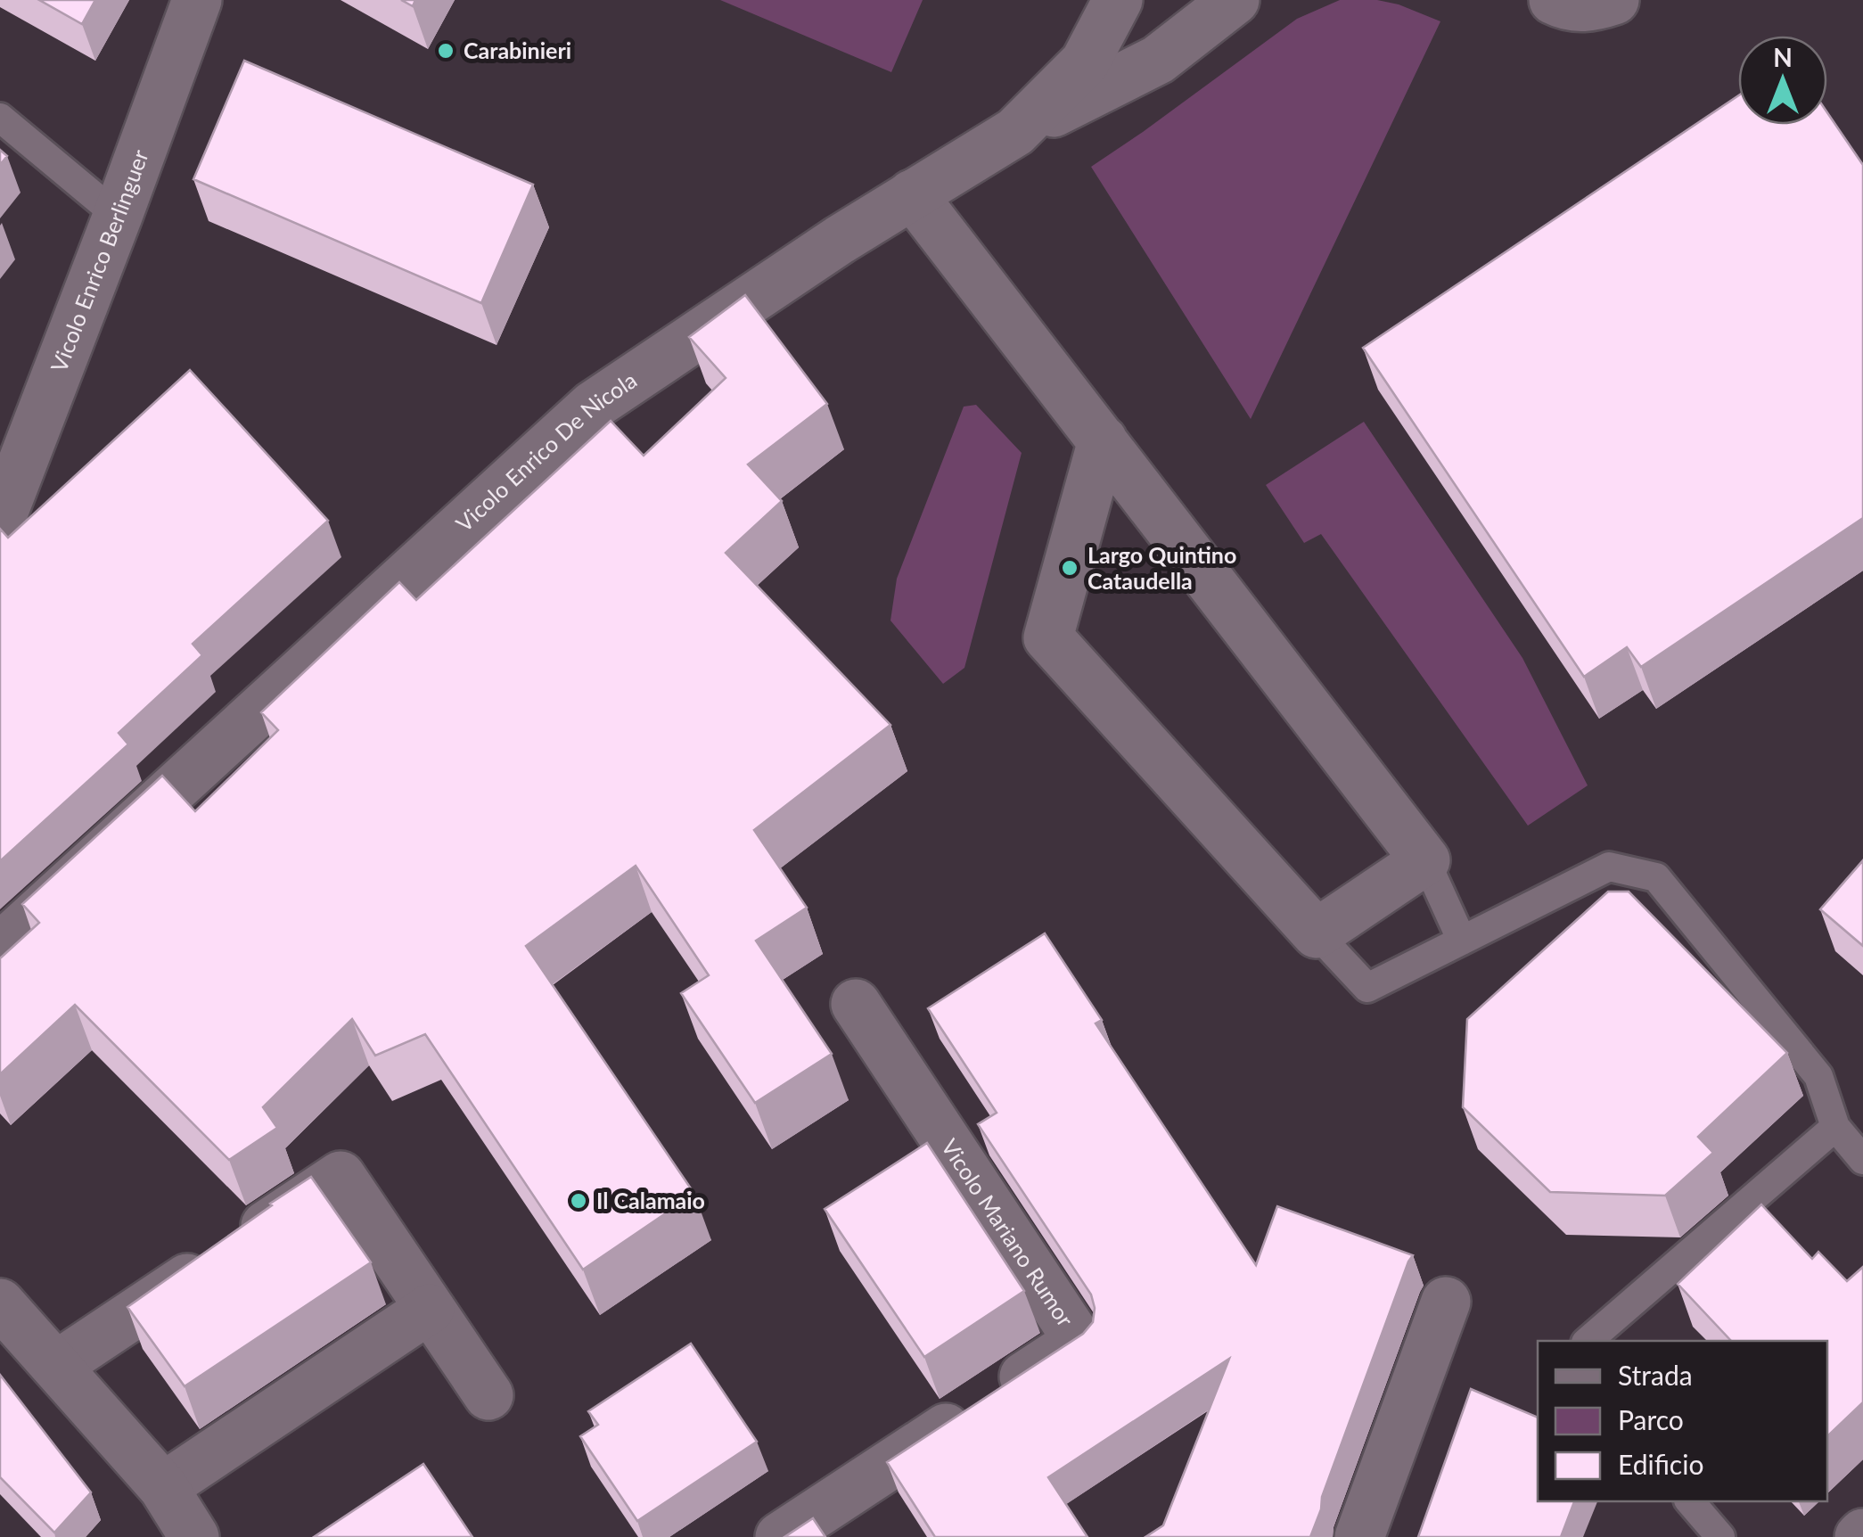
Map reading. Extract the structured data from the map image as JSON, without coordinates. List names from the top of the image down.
{
  "streets": {
    "street": ["Vicolo Enrico Berlinguer", "Vicolo Enrico De Nicola", "Vicolo Mariano Rumor"]
  },
  "places": ["Carabinieri", "Largo Quintino Cataudella", "Il Calamaio"],
  "legend": ["Strada", "Parco", "Edificio"],
  "north": "top"
}
